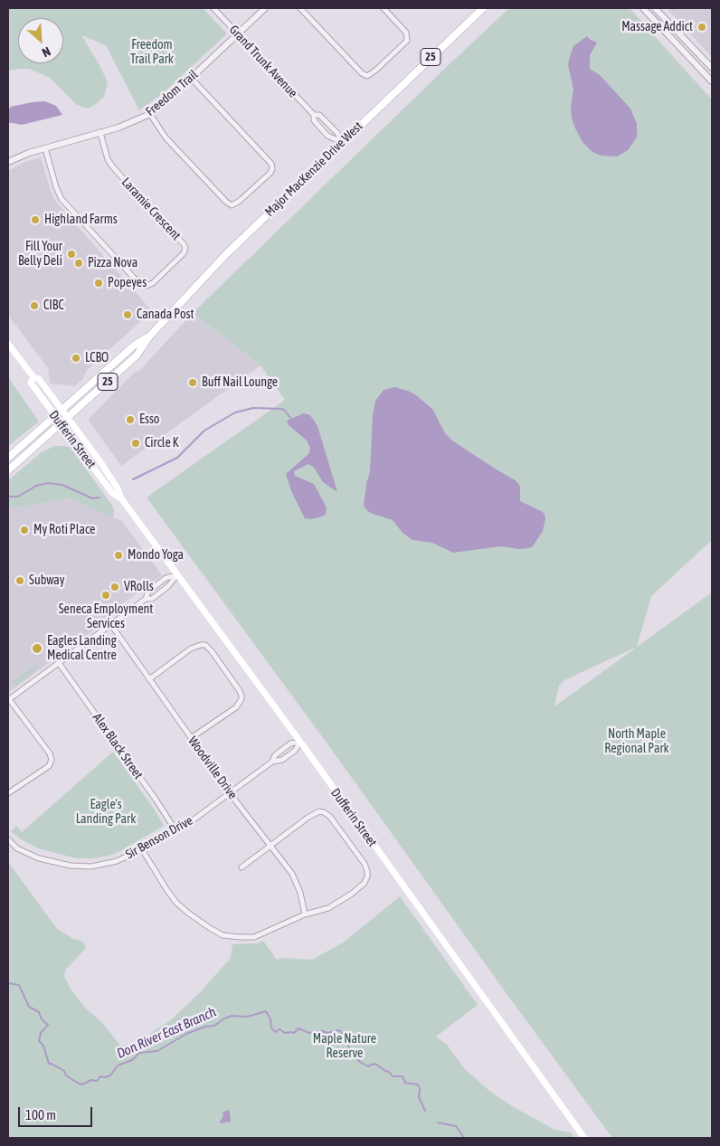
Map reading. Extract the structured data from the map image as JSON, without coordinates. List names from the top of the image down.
{
  "streets": {
    "main road": ["25", "Major MacKenzie Drive West", "Dufferin Street"],
    "street": [
      "Grand Trunk Avenue",
      "Freedom Trail",
      "Laramie Crescent",
      "Alex Black Street",
      "Woodville Drive",
      "Sir Benson Drive"
    ]
  },
  "crossings": [
    ["Grand Trunk Avenue", "Freedom Trail"],
    ["Grand Trunk Avenue", "Major MacKenzie Drive West"],
    ["Freedom Trail", "Laramie Crescent"],
    ["Major MacKenzie Drive West", "Dufferin Street"],
    ["Dufferin Street", "Sir Benson Drive"],
    ["Alex Black Street", "Sir Benson Drive"],
    ["Woodville Drive", "Sir Benson Drive"]
  ],
  "water": ["Don River East Branch"],
  "parks": [
    "Freedom Trail Park",
    "North Maple Regional Park",
    "Eagle's Landing Park",
    "Maple Nature Reserve"
  ],
  "places": [
    "Massage Addict",
    "Highland Farms",
    "Fill Your Belly Deli",
    "Pizza Nova",
    "Popeyes",
    "CIBC",
    "Canada Post",
    "LCBO",
    "Buff Nail Lounge",
    "Esso",
    "Circle K",
    "My Roti Place",
    "Mondo Yoga",
    "Subway",
    "VRolls",
    "Seneca Employment Services",
    "Eagles Landing Medical Centre"
  ],
  "scale_bar": "100 m",
  "north": "bottom right"
}
